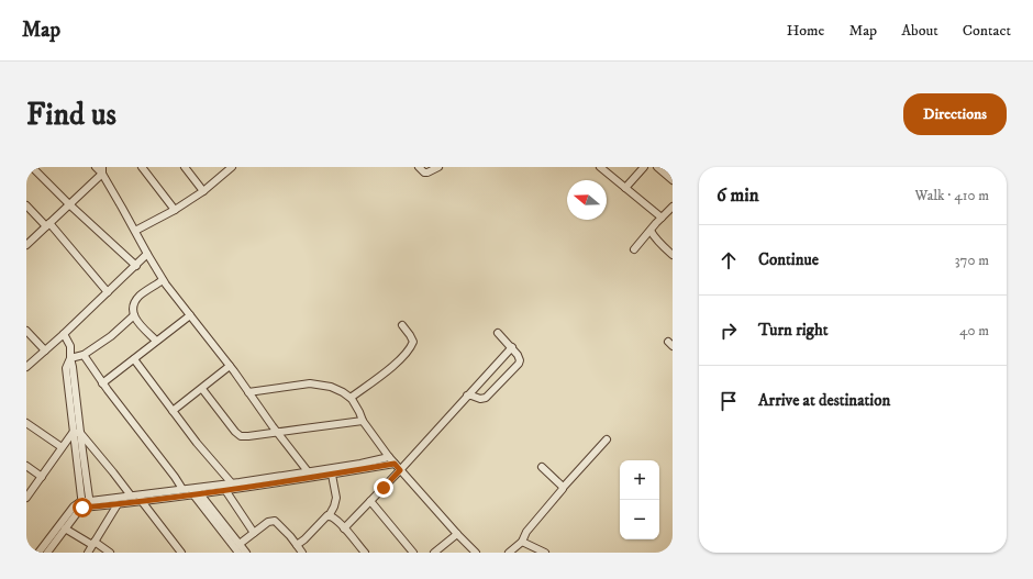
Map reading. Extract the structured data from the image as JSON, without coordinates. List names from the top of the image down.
{
  "north": "left",
  "page": {
    "header": "Map",
    "nav": [
      "Home",
      "Map",
      "About",
      "Contact"
    ],
    "buttons": "Directions",
    "title": "Find us",
    "heading": ["6 min", "Walk · 410 m"],
    "list": [
      ["Continue", "370 m"],
      ["Turn right", "40 m"],
      "Arrive at destination"
    ],
    "map_buttons": ["+", "−"]
  }
}
